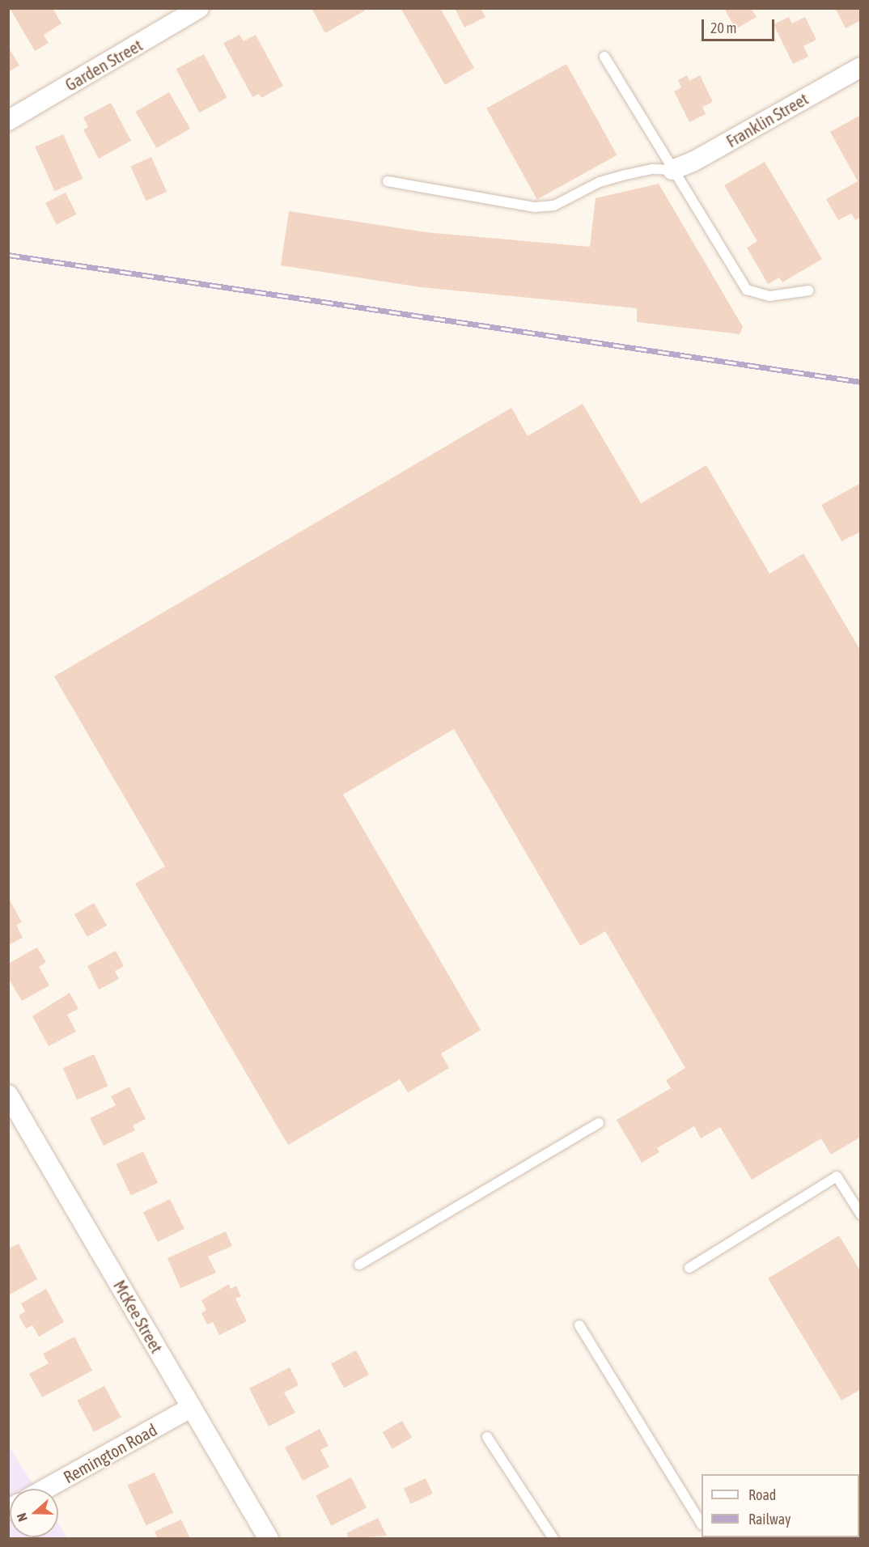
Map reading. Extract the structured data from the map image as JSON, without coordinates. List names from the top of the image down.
{
  "streets": {
    "street": [
      "Garden Street",
      "Franklin Street",
      "McKee Street",
      "Remington Road"
    ]
  },
  "crossings": [
    ["McKee Street", "Remington Road"]
  ],
  "legend": ["Road", "Railway"],
  "scale_bar": "20 m",
  "north": "left"
}
